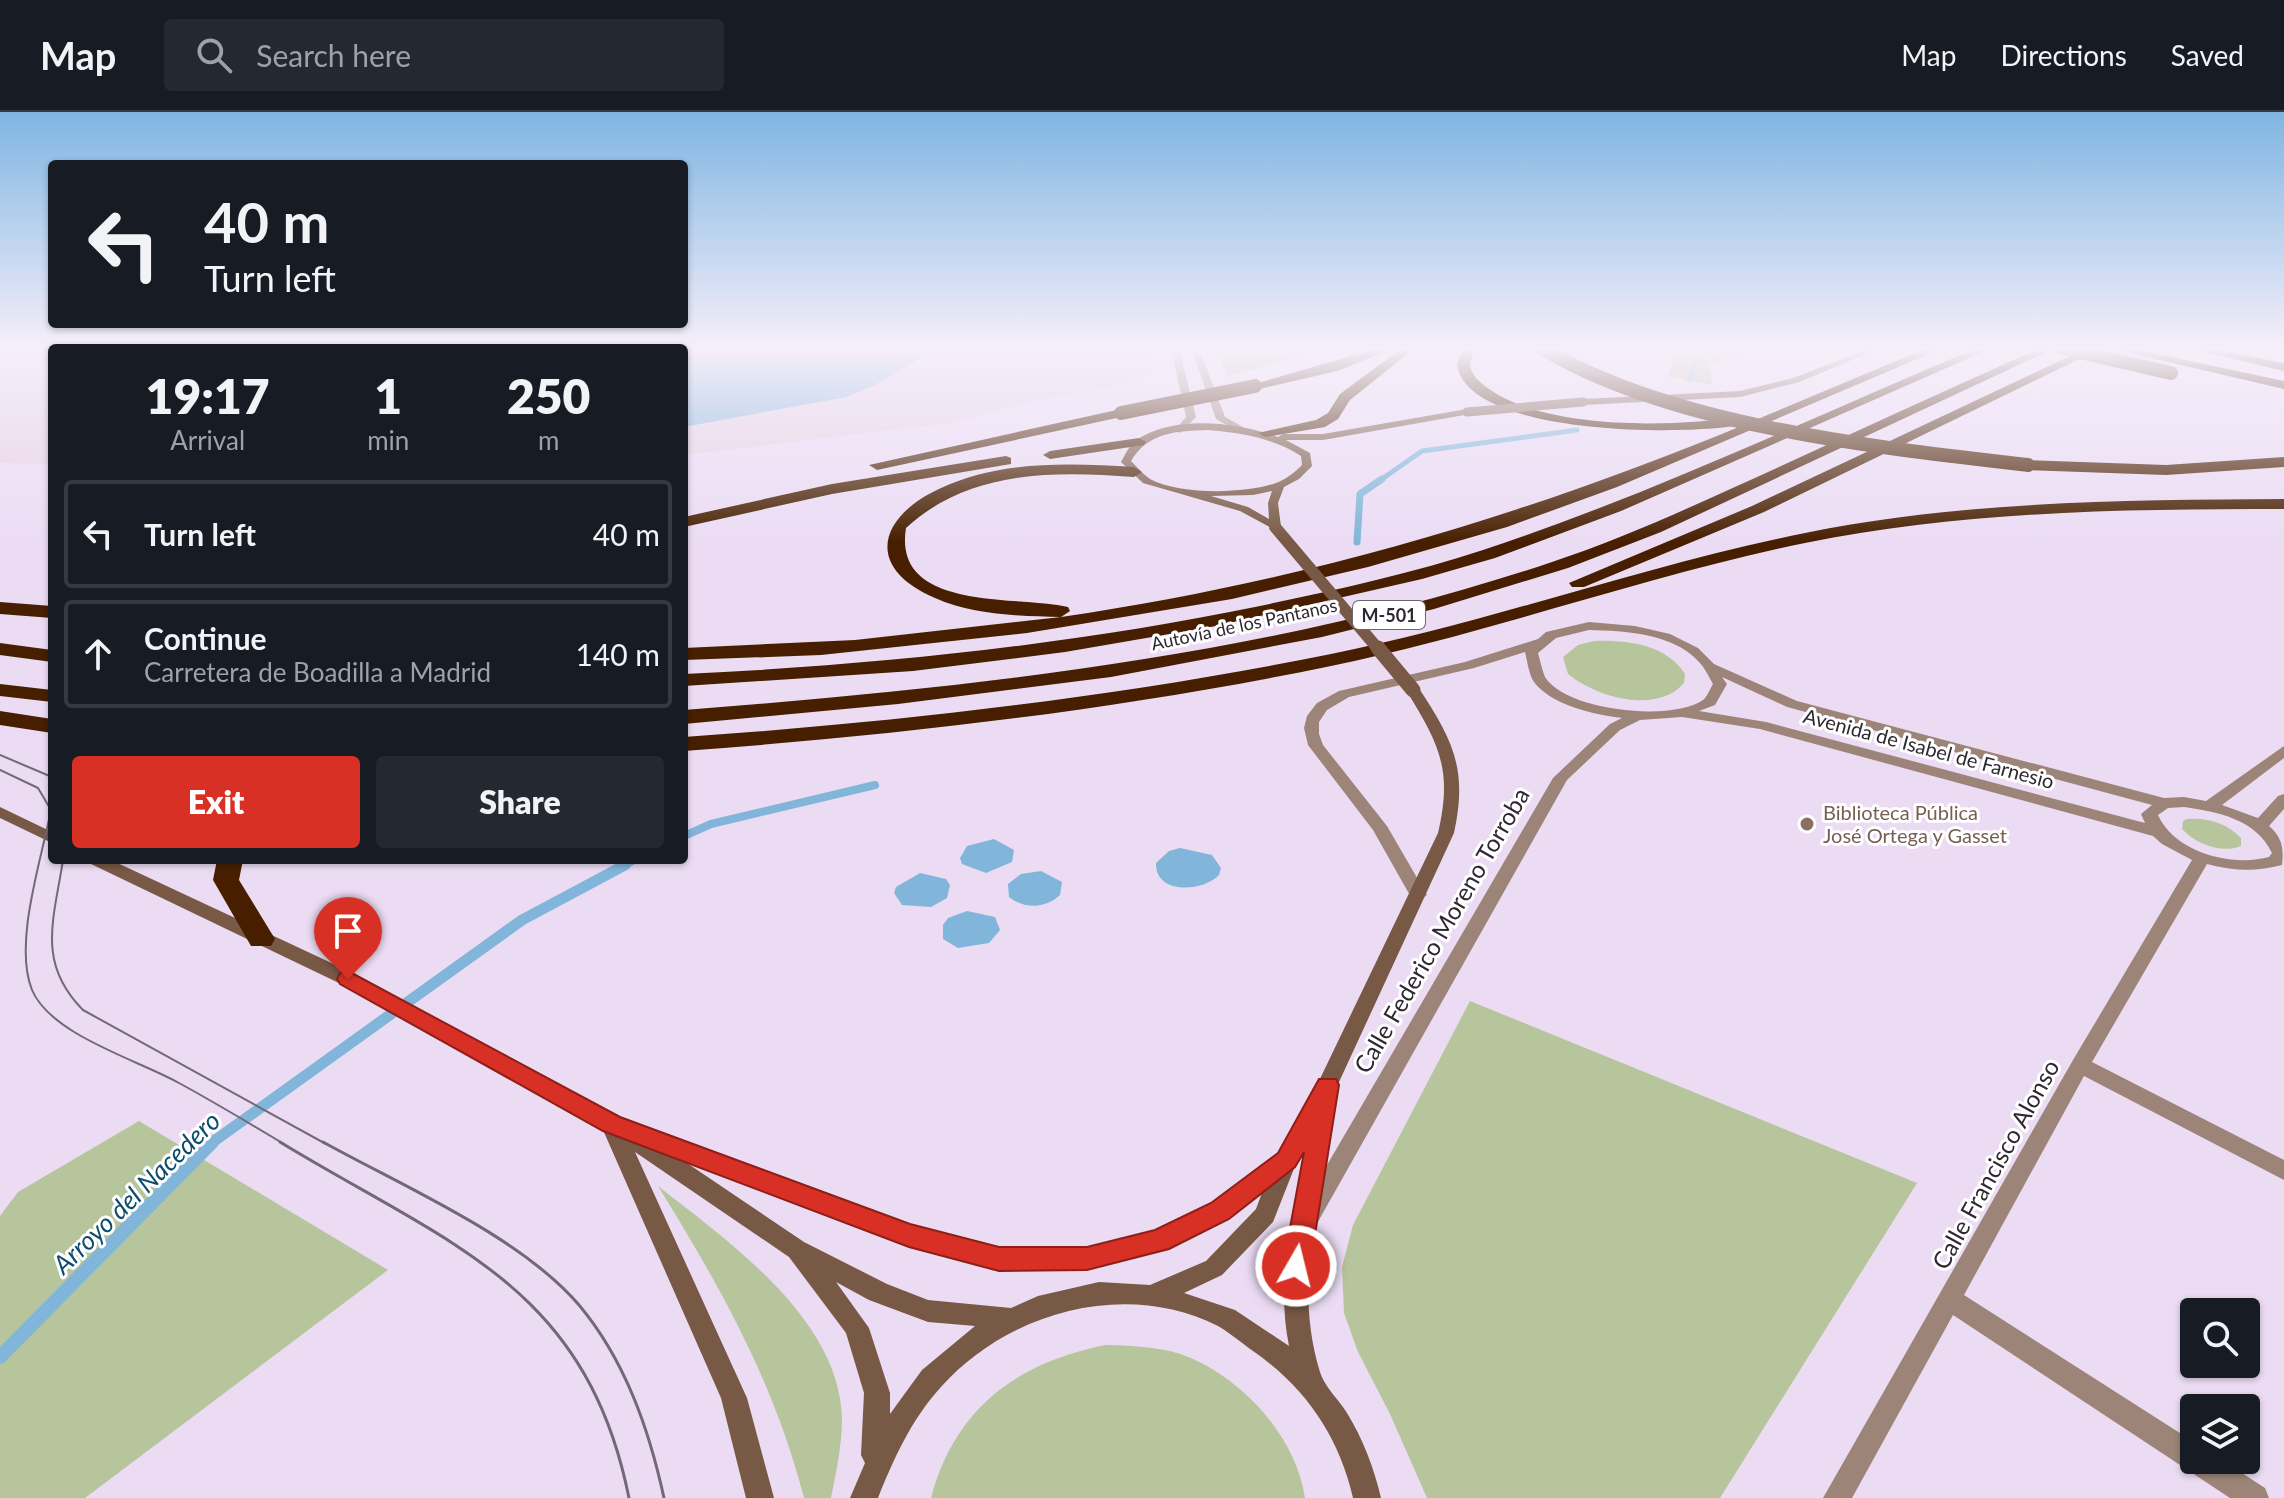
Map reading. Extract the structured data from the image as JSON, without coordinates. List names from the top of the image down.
{
  "streets": {
    "highway": ["M-501", "Autovía de los Pantanos"],
    "street": ["Avenida de Isabel de Farnesio", "Calle Federico Moreno Torroba", "Calle Francisco Alonso"]
  },
  "crossings": [
    ["Avenida de Isabel de Farnesio", "Calle Federico Moreno Torroba"],
    ["Avenida de Isabel de Farnesio", "Calle Francisco Alonso"]
  ],
  "water": ["Arroyo del Nacedero"],
  "places": ["Biblioteca Pública José Ortega y Gasset"],
  "page": {
    "header": "Map",
    "search": "Search here",
    "nav": ["Map", "Directions", "Saved"],
    "turn": ["40 m", "Turn left"],
    "eta": [
      "19:17",
      "Arrival",
      "1",
      "min",
      "250",
      "m"
    ],
    "list": [
      {
        "name": "Turn left",
        "value": "40 m"
      },
      {
        "name": "Continue",
        "note": "Carretera de Boadilla a Madrid",
        "value": "140 m"
      }
    ],
    "buttons": ["Exit", "Share"]
  }
}
